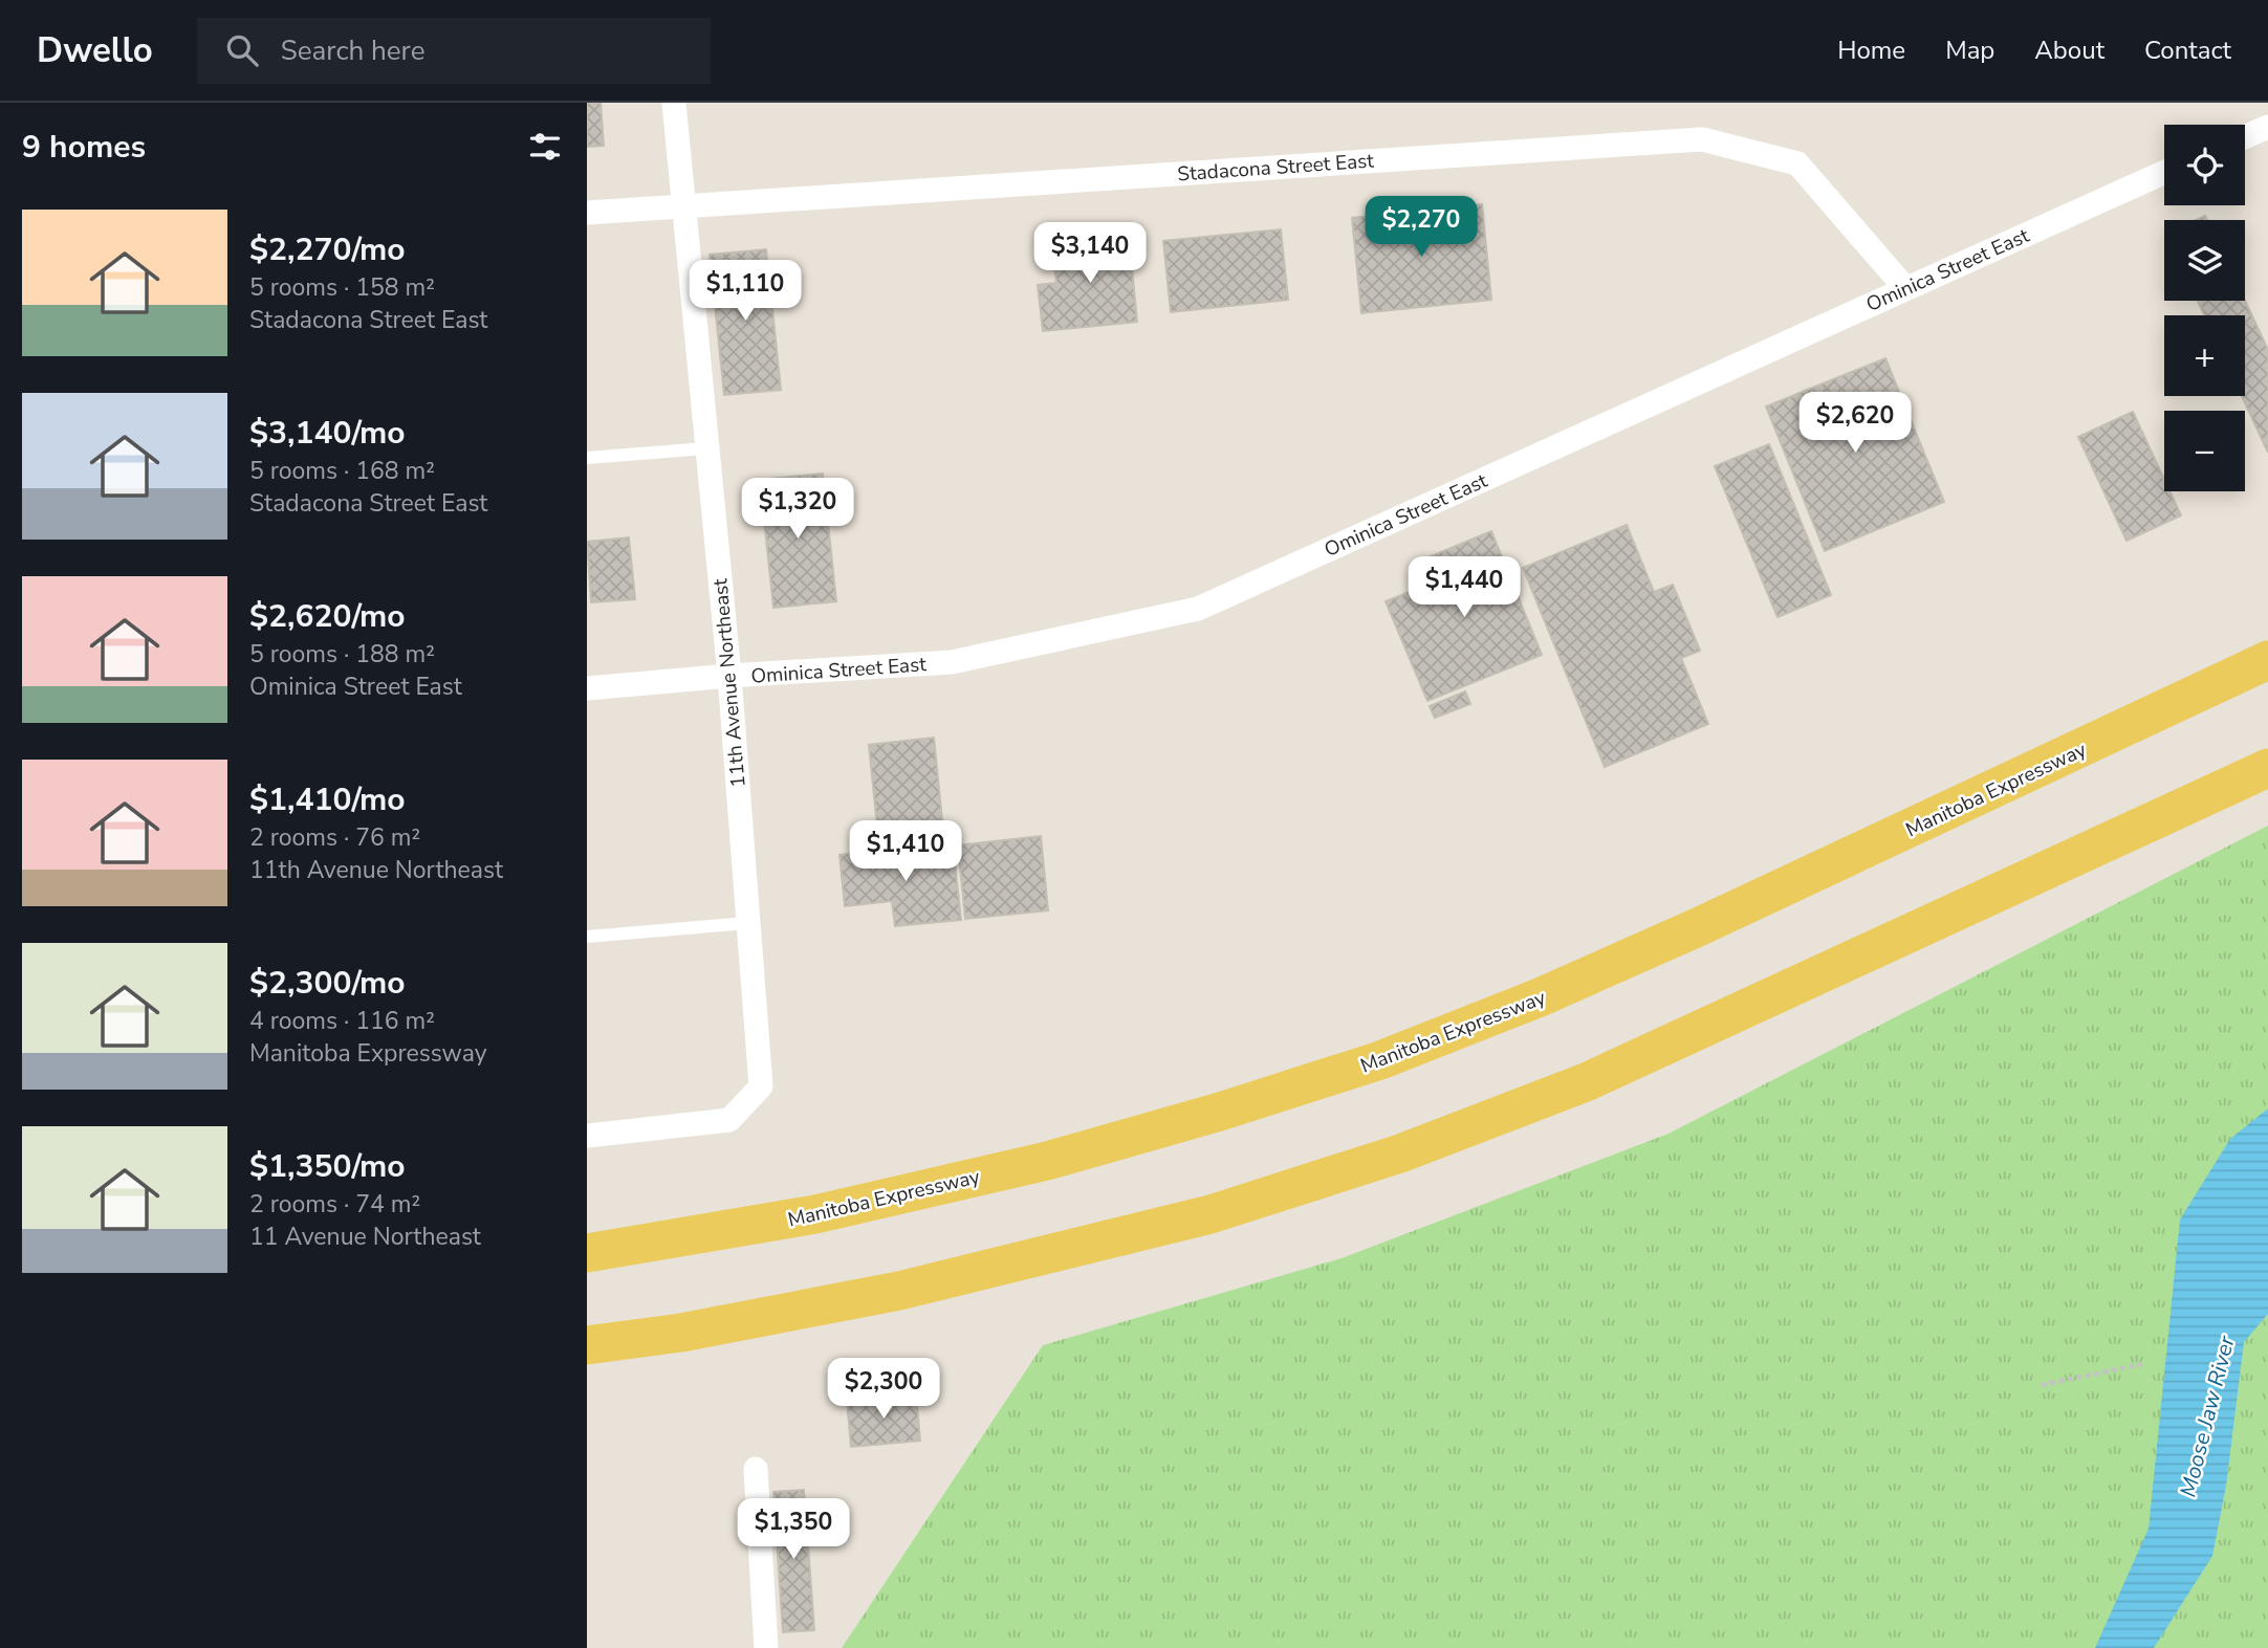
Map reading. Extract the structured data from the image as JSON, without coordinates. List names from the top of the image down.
{
  "streets": {
    "main road": ["Manitoba Expressway"],
    "street": ["Stadacona Street East", "Ominica Street East", "11th Avenue Northeast"]
  },
  "crossings": [
    ["Stadacona Street East", "Ominica Street East"],
    ["Stadacona Street East", "11th Avenue Northeast"],
    ["Ominica Street East", "11th Avenue Northeast"]
  ],
  "water": ["Moose Jaw River"],
  "page": {
    "header": "Dwello",
    "search": "Search here",
    "nav": [
      "Home",
      "Map",
      "About",
      "Contact"
    ],
    "heading": "9 homes",
    "map_buttons": ["+", "−"],
    "list": [
      {
        "name": "$2,270/mo",
        "note": "5 rooms · 158 m² · Stadacona Street East"
      },
      {
        "name": "$3,140/mo",
        "note": "5 rooms · 168 m² · Stadacona Street East"
      },
      {
        "name": "$2,620/mo",
        "note": "5 rooms · 188 m² · Ominica Street East"
      },
      {
        "name": "$1,410/mo",
        "note": "2 rooms · 76 m² · 11th Avenue Northeast"
      },
      {
        "name": "$2,300/mo",
        "note": "4 rooms · 116 m² · Manitoba Expressway"
      },
      {
        "name": "$1,350/mo",
        "note": "2 rooms · 74 m² · 11 Avenue Northeast"
      }
    ],
    "price": [
      "$2,270",
      "$3,140",
      "$1,110",
      "$2,620",
      "$1,320",
      "$1,440",
      "$1,410",
      "$2,300",
      "$1,350"
    ]
  }
}
